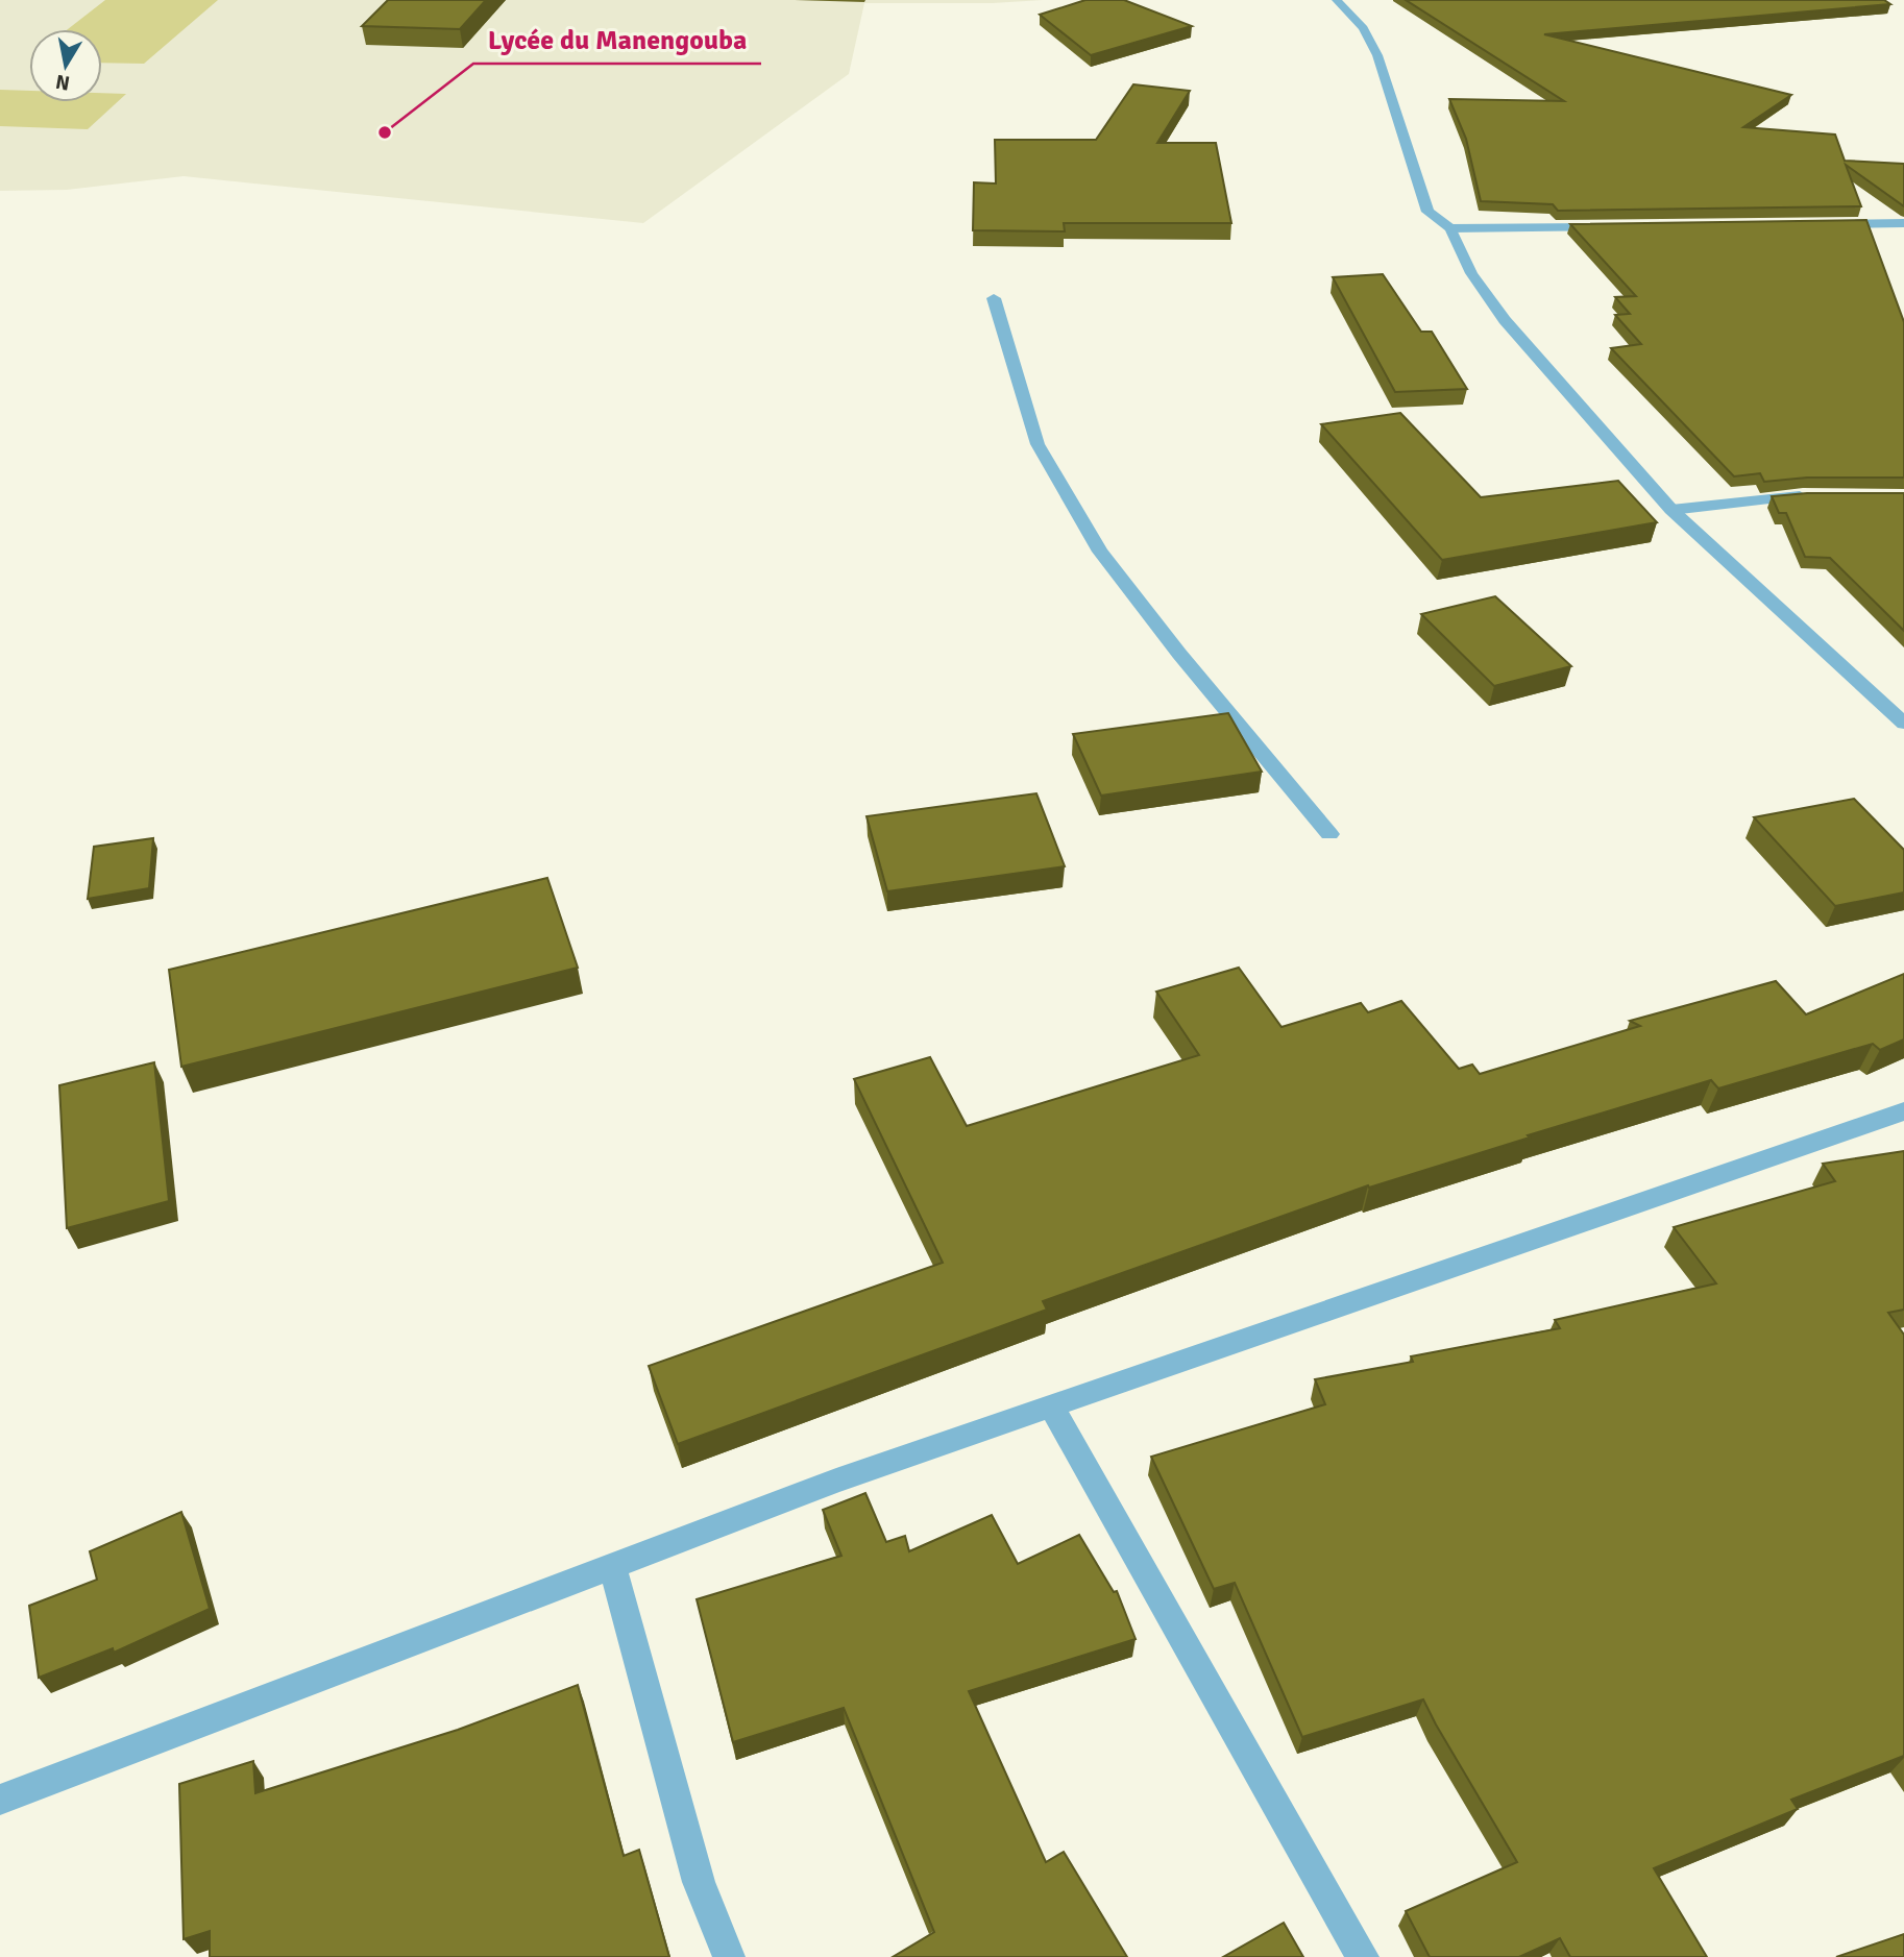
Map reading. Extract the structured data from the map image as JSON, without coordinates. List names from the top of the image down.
{
  "places": ["Lycée du Manengouba"],
  "north": "bottom"
}
